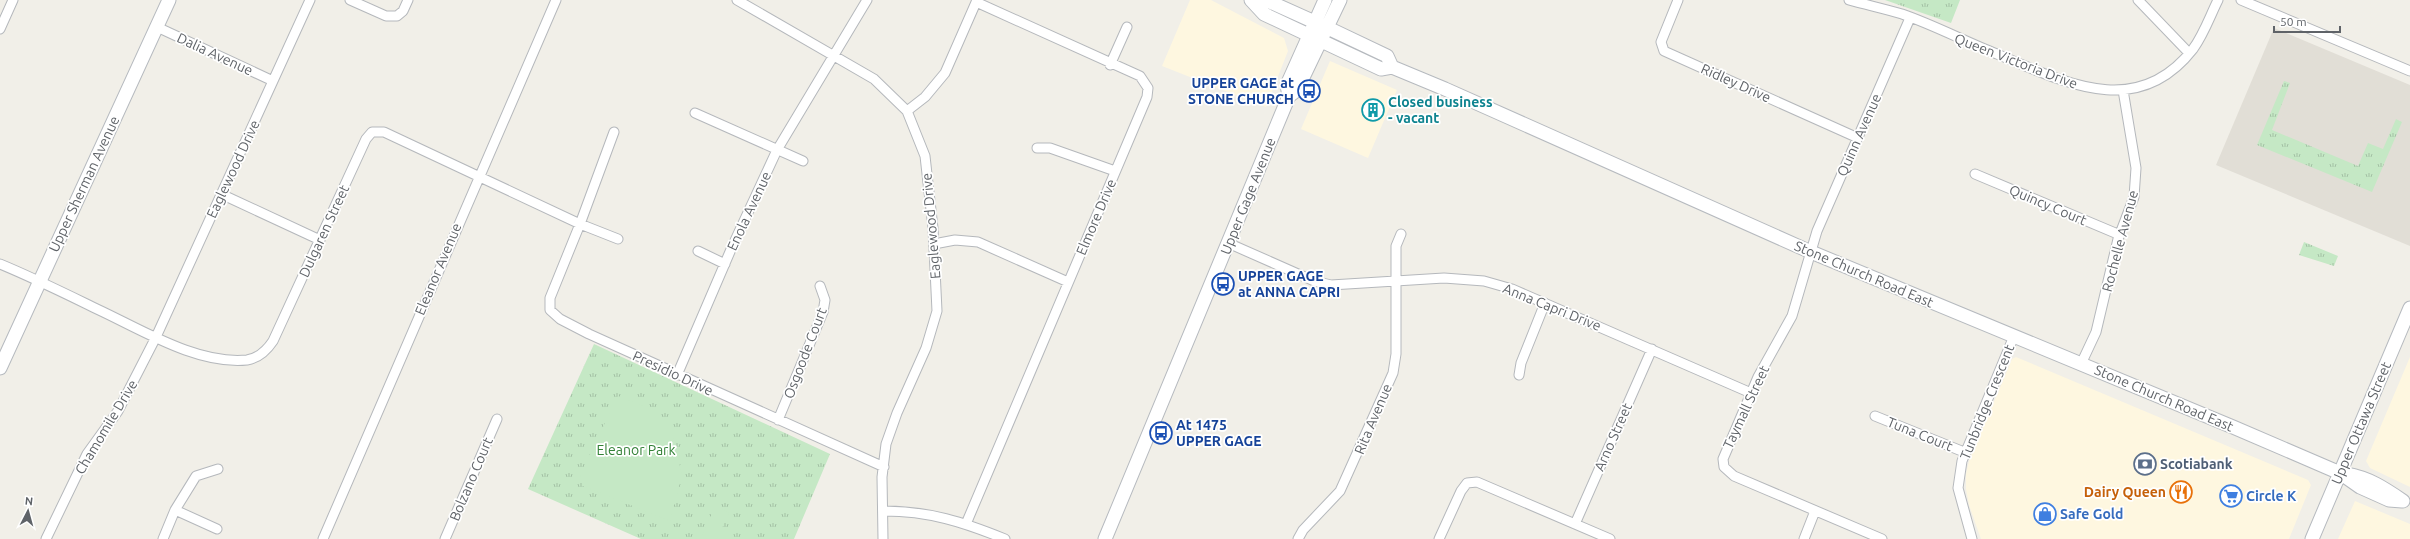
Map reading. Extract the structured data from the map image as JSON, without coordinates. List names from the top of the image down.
{
  "streets": {
    "main road": [
      "Upper Sherman Avenue",
      "Upper Gage Avenue",
      "Stone Church Road East",
      "Upper Ottawa Street"
    ],
    "street": [
      "Dalia Avenue",
      "Queen Victoria Drive",
      "Ridley Drive",
      "Quinn Avenue",
      "Eaglewood Drive",
      "Quincy Court",
      "Enola Avenue",
      "Elmore Drive",
      "Dulgaren Street",
      "Rochelle Avenue",
      "Eleanor Avenue",
      "Anna Capri Drive",
      "Osgoode Court",
      "Presidio Drive",
      "Tunbridge Crescent",
      "Taymall Street",
      "Rita Avenue",
      "Chamomile Drive",
      "Tuna Court",
      "Arno Street",
      "Bolzano Court"
    ]
  },
  "crossings": [
    ["Dalia Avenue", "Eaglewood Drive"],
    ["Dalia Avenue", "Upper Sherman Avenue"],
    ["Queen Victoria Drive", "Quinn Avenue"],
    ["Queen Victoria Drive", "Rochelle Avenue"],
    ["Ridley Drive", "Quinn Avenue"],
    ["Quinn Avenue", "Stone Church Road East"],
    ["Quinn Avenue", "Taymall Street"],
    ["Eaglewood Drive", "Enola Avenue"],
    ["Eaglewood Drive", "Dulgaren Street"],
    ["Eaglewood Drive", "Presidio Drive"],
    ["Eaglewood Drive", "Chamomile Drive"],
    ["Upper Sherman Avenue", "Dulgaren Street"],
    ["Upper Gage Avenue", "Stone Church Road East"],
    ["Upper Gage Avenue", "Anna Capri Drive"],
    ["Quincy Court", "Rochelle Avenue"],
    ["Enola Avenue", "Presidio Drive"],
    ["Dulgaren Street", "Eleanor Avenue"],
    ["Dulgaren Street", "Presidio Drive"],
    ["Dulgaren Street", "Chamomile Drive"],
    ["Rochelle Avenue", "Stone Church Road East"],
    ["Stone Church Road East", "Tunbridge Crescent"],
    ["Stone Church Road East", "Taymall Street"],
    ["Stone Church Road East", "Upper Ottawa Street"],
    ["Anna Capri Drive", "Taymall Street"],
    ["Anna Capri Drive", "Rita Avenue"],
    ["Anna Capri Drive", "Arno Street"],
    ["Osgoode Court", "Presidio Drive"],
    ["Tunbridge Crescent", "Tuna Court"]
  ],
  "parks": ["Eleanor Park"],
  "places": {
    "bus stop": ["UPPER GAGE at STONE CHURCH", "UPPER GAGE at ANNA CAPRI", "At 1475 UPPER GAGE"],
    "building": ["Closed business - vacant"],
    "bank": ["Scotiabank"],
    "restaurant": ["Dairy Queen"],
    "supermarket": ["Circle K"],
    "shop": ["Safe Gold"]
  },
  "scale_bar": "50 m",
  "north": "top"
}
